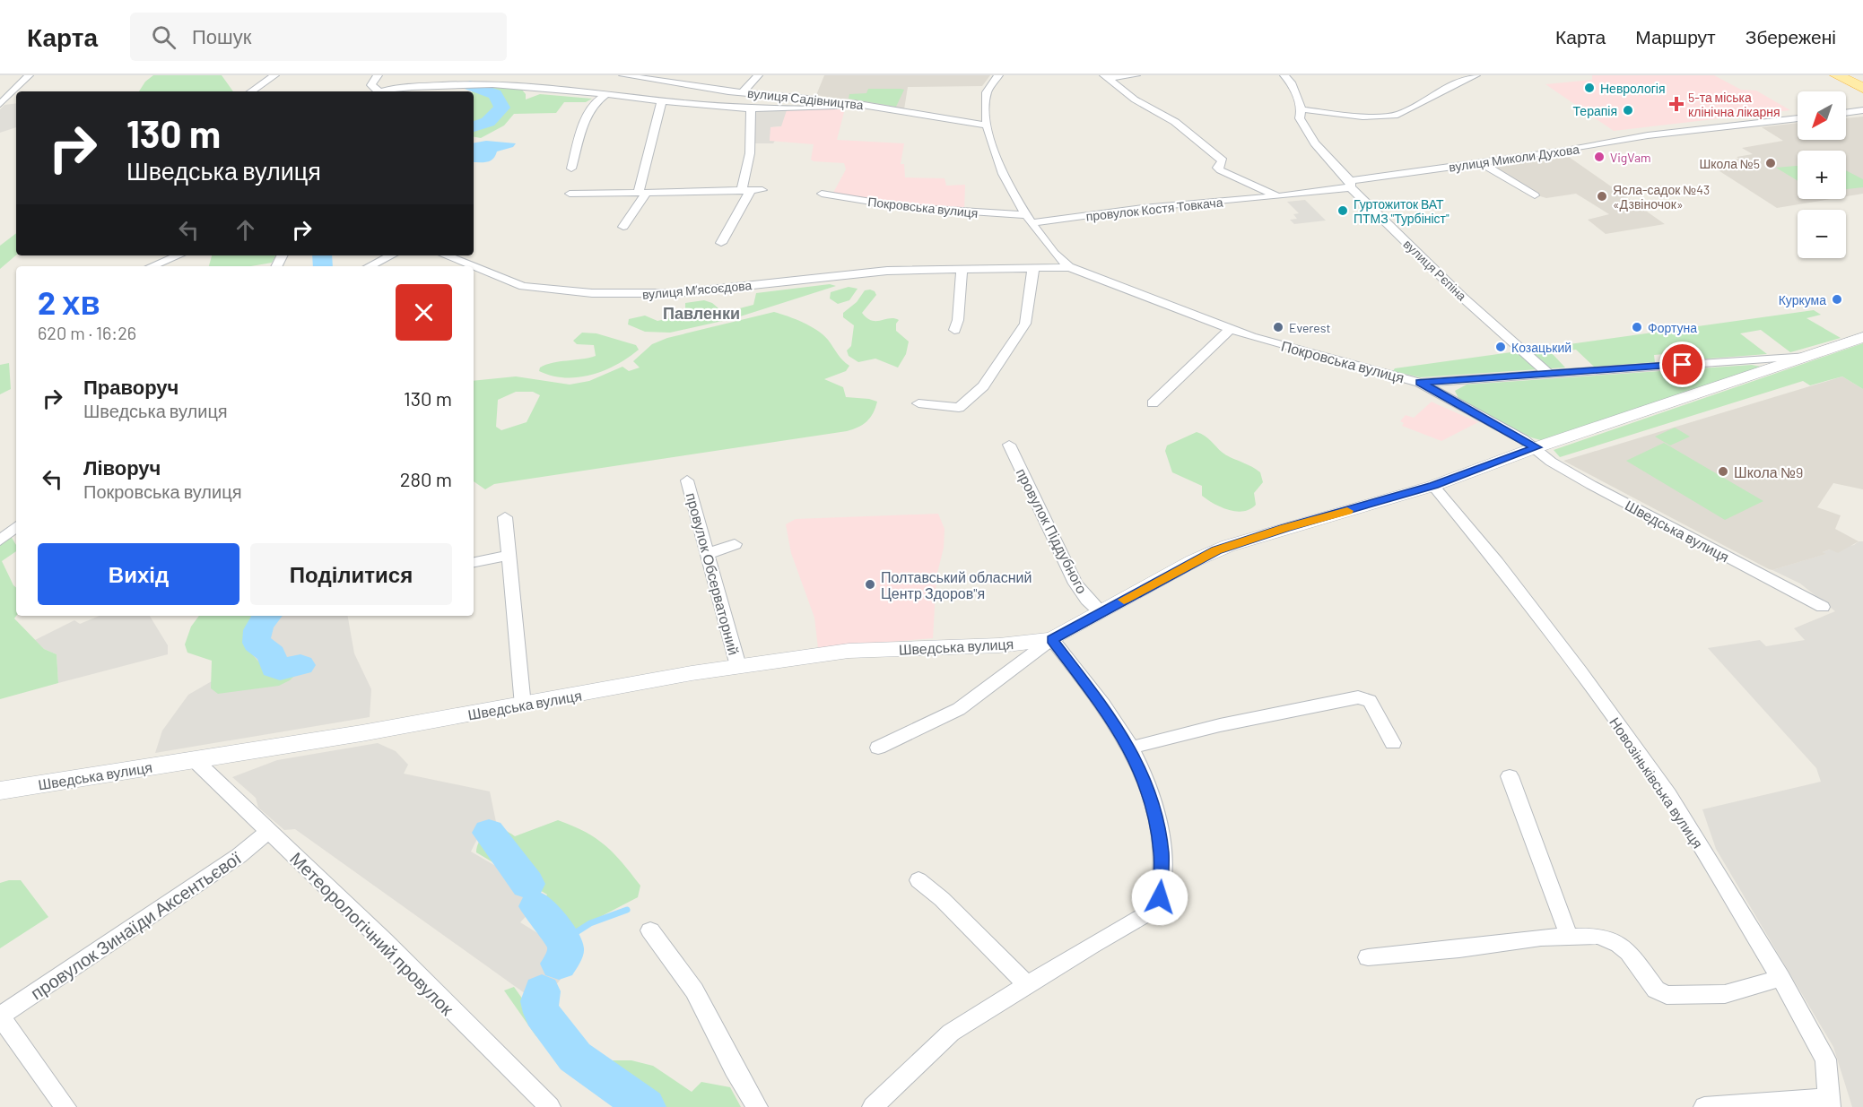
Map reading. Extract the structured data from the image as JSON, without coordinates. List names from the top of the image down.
{
  "streets": {
    "street": [
      "вулиця Садівництва",
      "вулиця Миколи Духова",
      "Покровська вулиця",
      "провулок Костя Товкача",
      "вулиця Рєпіна",
      "вулиця Мʼясоєдова",
      "провулок Піддубного",
      "Шведська вулиця",
      "провулок Обсерваторний",
      "Новозіньківська вулиця",
      "провулок Зинаїди Аксентьєвої",
      "Метеорологічний провулок"
    ]
  },
  "crossings": [
    ["вулиця Садівництва", "Покровська вулиця"],
    ["вулиця Миколи Духова", "провулок Костя Товкача"],
    ["вулиця Миколи Духова", "вулиця Рєпіна"],
    ["Покровська вулиця", "провулок Костя Товкача"],
    ["Покровська вулиця", "вулиця Мʼясоєдова"],
    ["Покровська вулиця", "Шведська вулиця"],
    ["провулок Костя Товкача", "вулиця Рєпіна"],
    ["вулиця Рєпіна", "Шведська вулиця"],
    ["провулок Піддубного", "Шведська вулиця"],
    ["Шведська вулиця", "провулок Обсерваторний"],
    ["Шведська вулиця", "Новозіньківська вулиця"],
    ["Шведська вулиця", "Метеорологічний провулок"],
    ["провулок Зинаїди Аксентьєвої", "Метеорологічний провулок"]
  ],
  "districts": ["Павленки"],
  "places": {
    "other": [
      "Неврологія",
      "Терапія",
      "VigVam",
      "Школа №5",
      "Ясла-садок №43 «Дзвіночок»",
      "Гуртожиток ВАТ ПТМЗ \"Турбініст\"",
      "Куркума",
      "Everest",
      "Фортуна",
      "Козацький",
      "Школа №9",
      "Полтавський обласний Центр Здоров\"я"
    ],
    "health": ["5-та міська клінічна лікарня"]
  },
  "north": "bottom left",
  "page": {
    "header": "Карта",
    "search": "Пошук",
    "nav": ["Карта", "Маршрут", "Збережені"],
    "map_buttons": ["+", "−"],
    "turn": ["130 m", "Шведська вулиця"],
    "heading": ["2 хв", "620 m · 16:26"],
    "list": [
      {
        "name": "Праворуч",
        "note": "Шведська вулиця",
        "value": "130 m"
      },
      {
        "name": "Ліворуч",
        "note": "Покровська вулиця",
        "value": "280 m"
      }
    ],
    "buttons": ["Вихід", "Поділитися"]
  }
}
